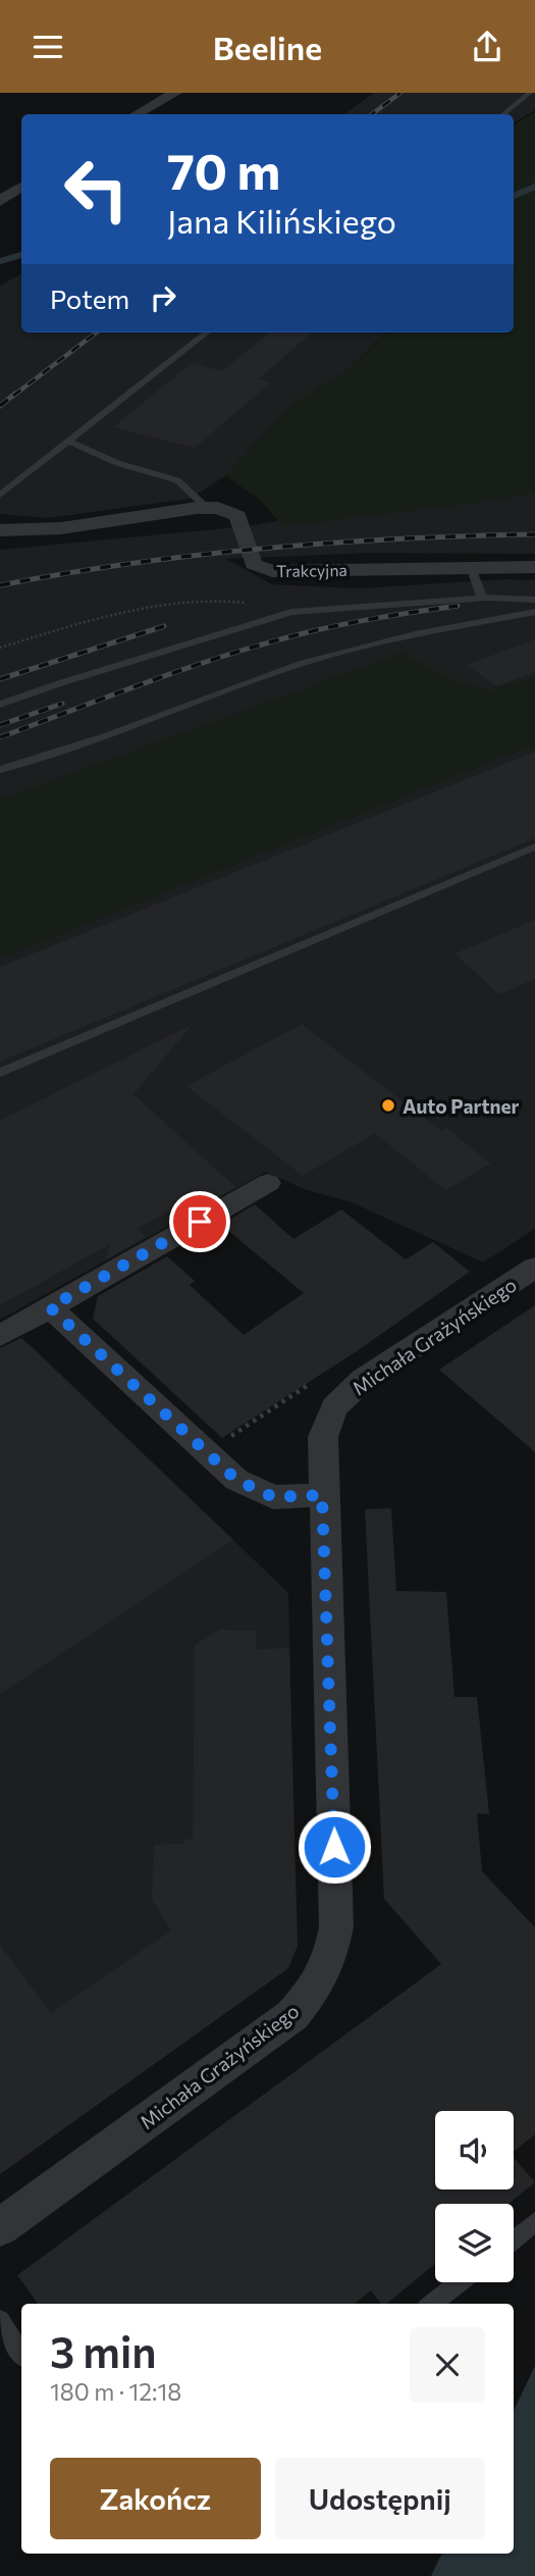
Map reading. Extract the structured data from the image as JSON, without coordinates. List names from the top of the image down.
{
  "streets": {
    "street": ["Trakcyjna", "Michała Grażyńskiego"]
  },
  "places": ["Auto Partner"],
  "page": {
    "header": "Beeline",
    "turn": ["70 m", "Jana Kilińskiego"],
    "then": "Potem",
    "heading": ["3 min", "180 m · 12:18"],
    "buttons": ["Zakończ", "Udostępnij"]
  }
}
